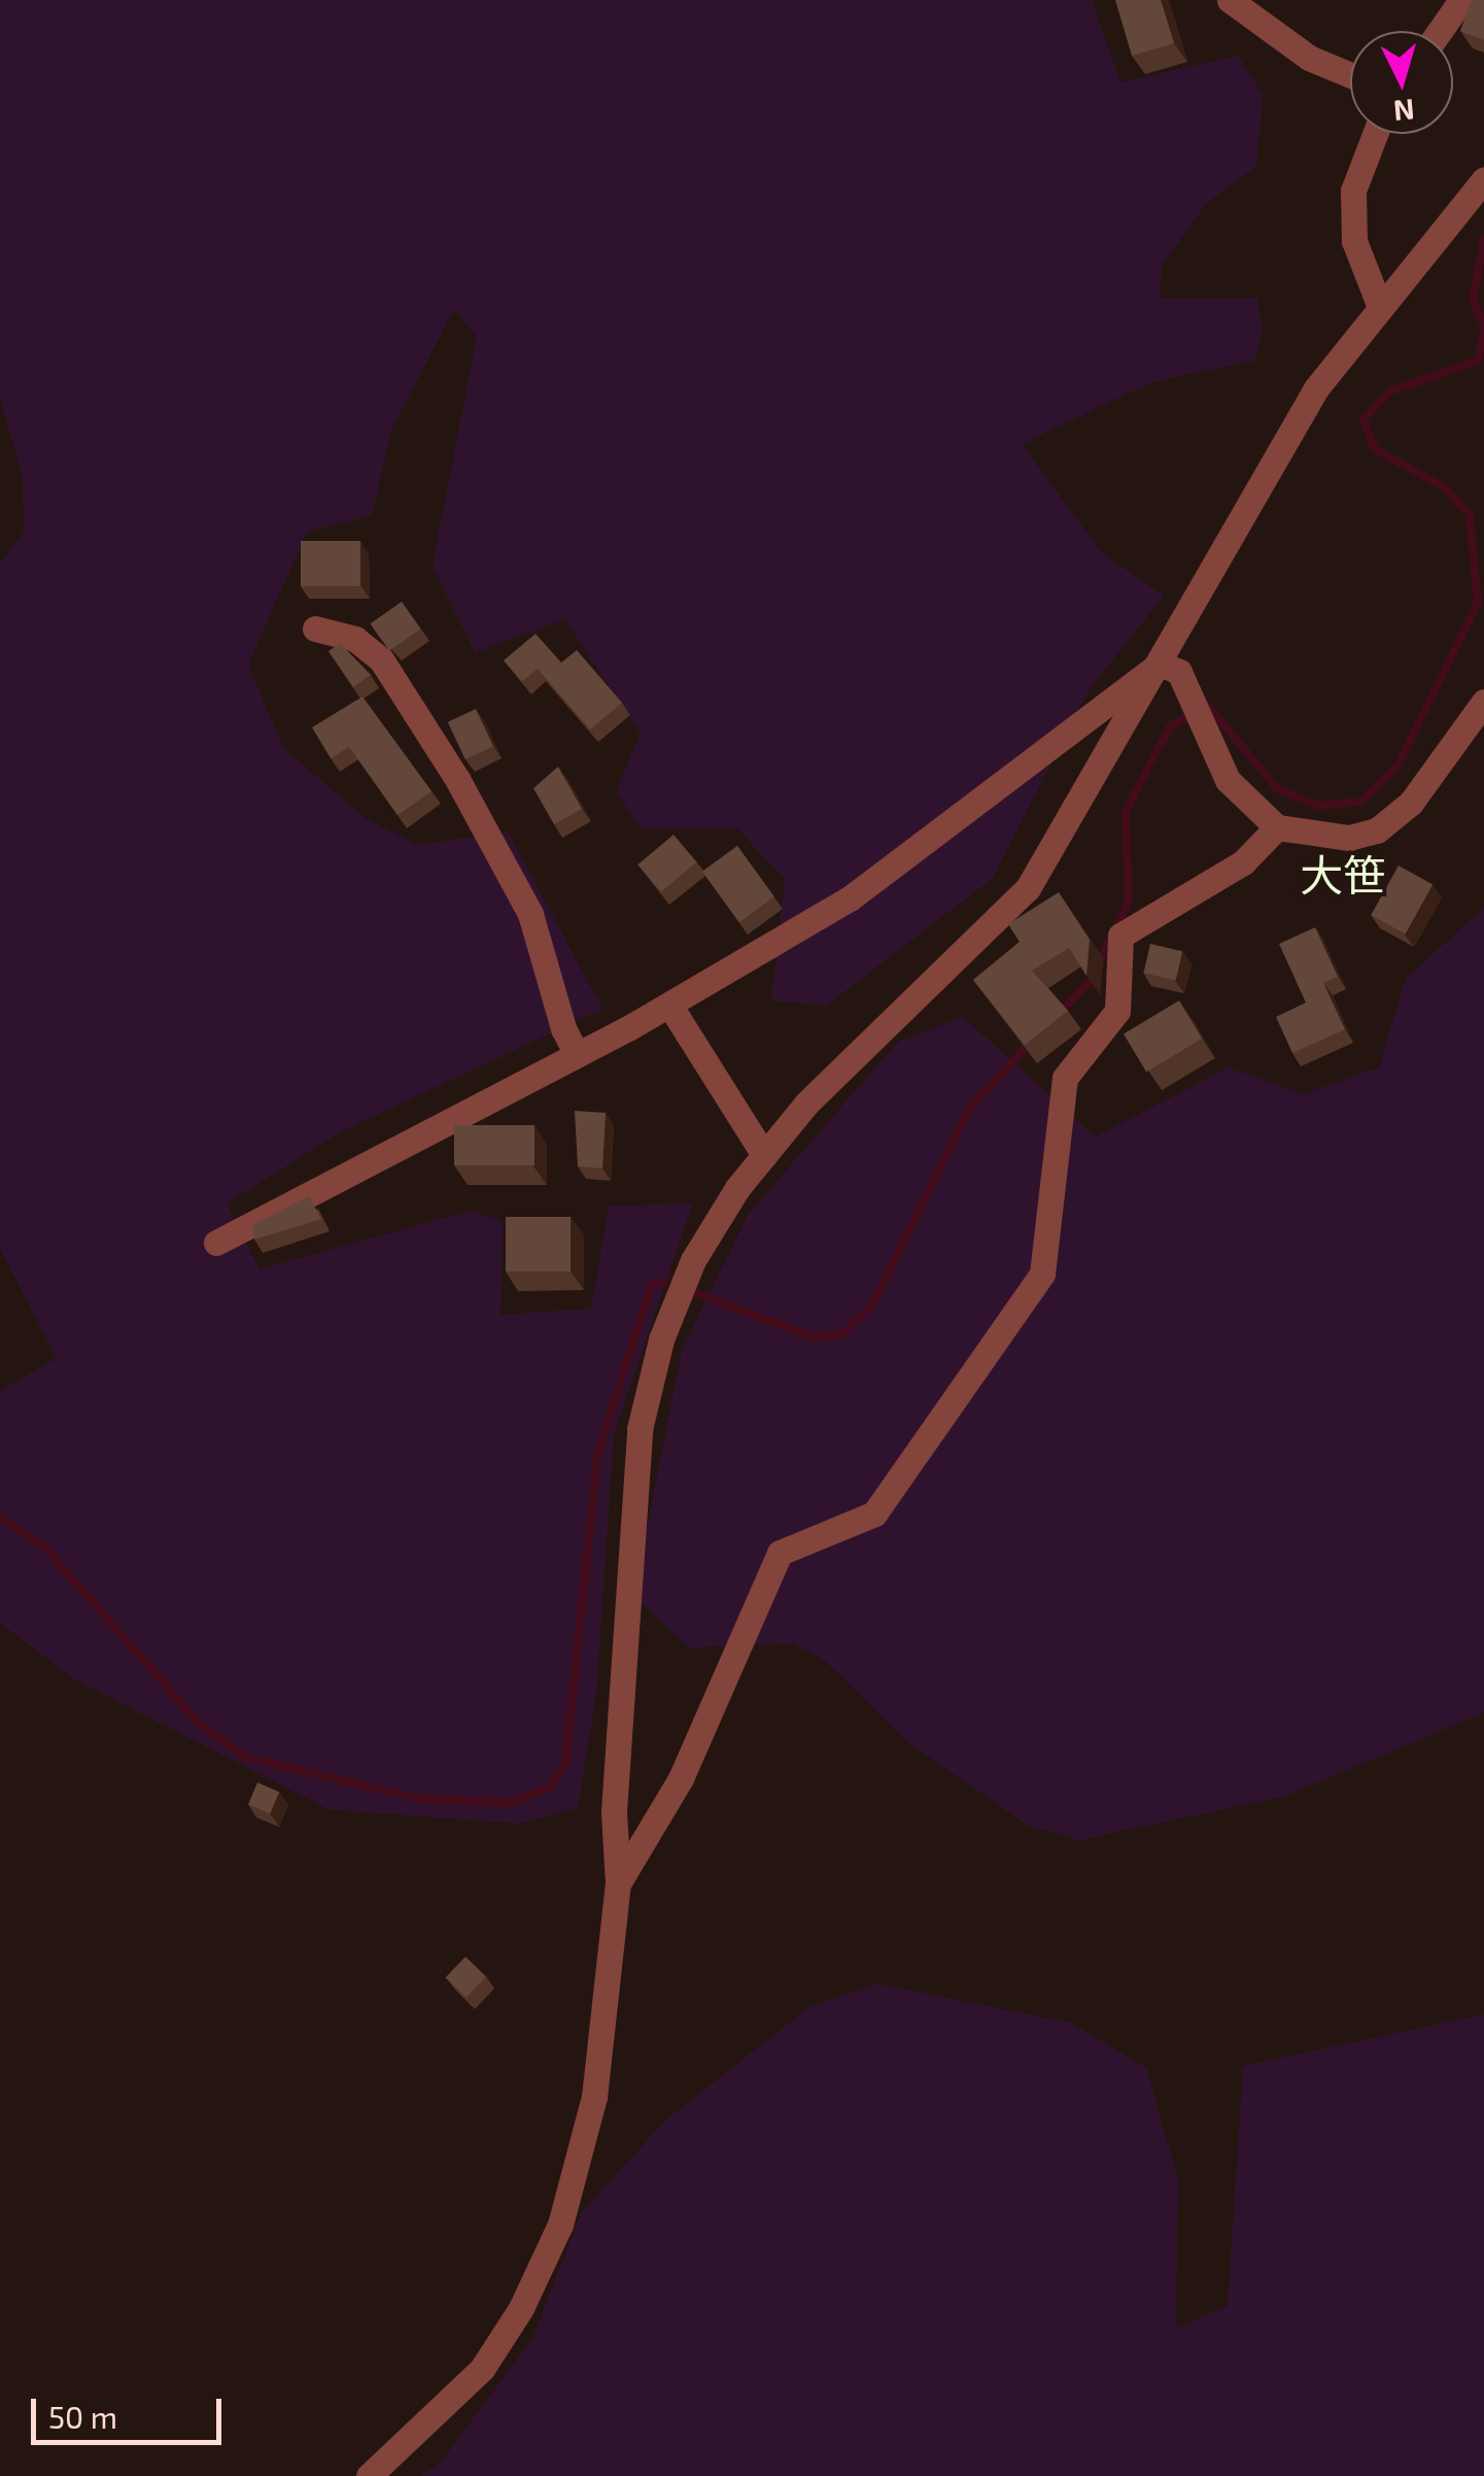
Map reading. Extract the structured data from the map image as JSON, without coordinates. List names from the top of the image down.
{
  "districts": ["大笹"],
  "scale_bar": "50 m",
  "north": "bottom"
}
